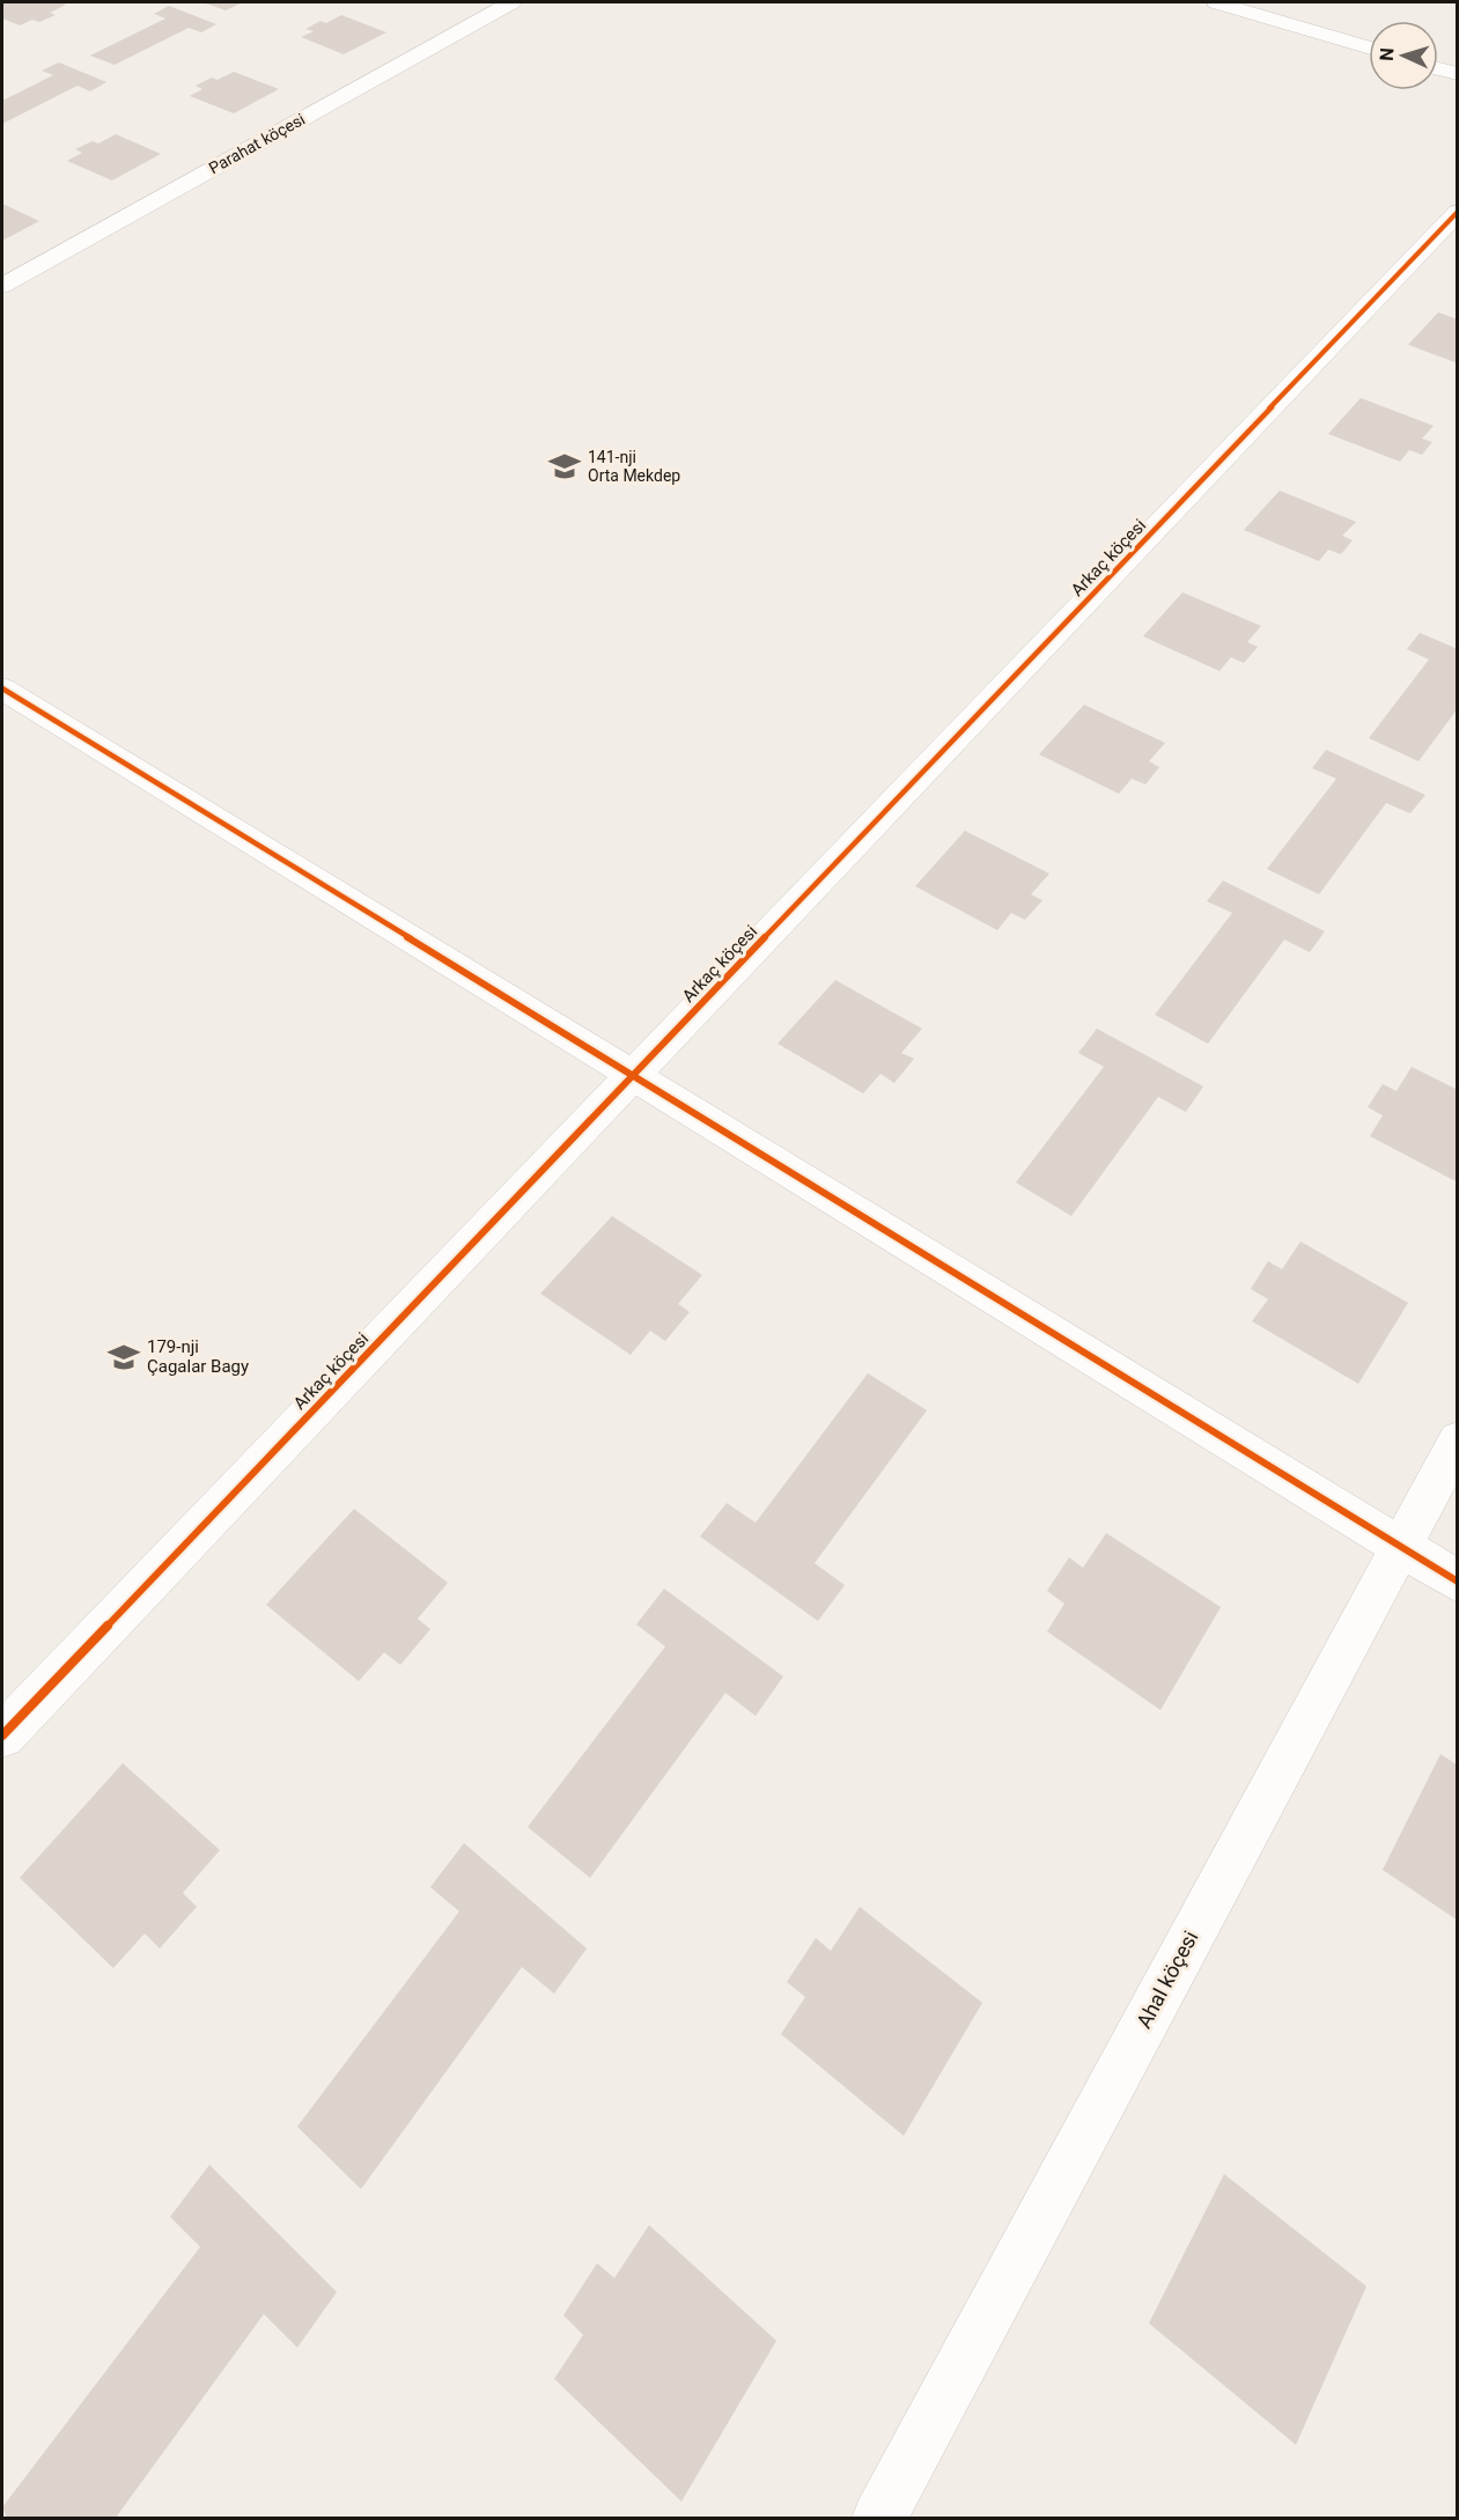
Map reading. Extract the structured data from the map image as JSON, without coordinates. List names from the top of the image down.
{
  "streets": {
    "street": ["Parahat köçesi", "Arkaç köçesi", "Ahal köçesi"]
  },
  "places": {
    "school or university": ["141-nji Orta Mekdep", "179-nji Çagalar Bagy"]
  },
  "north": "left"
}
